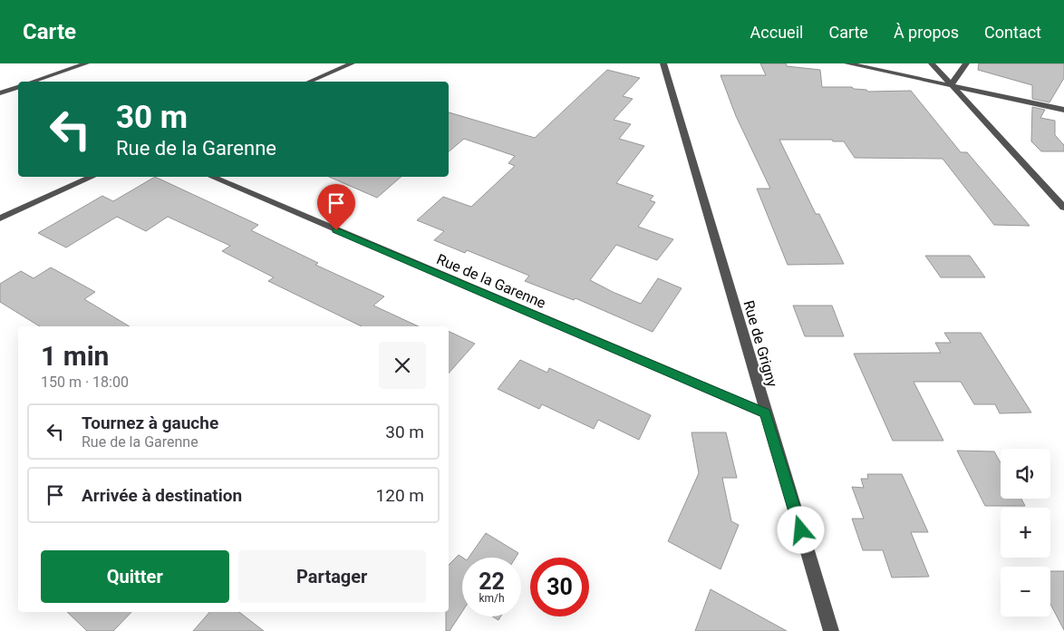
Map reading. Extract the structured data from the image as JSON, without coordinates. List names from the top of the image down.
{
  "streets": {
    "street": ["Rue de la Garenne", "Rue de Grigny"]
  },
  "crossings": [
    ["Rue de la Garenne", "Rue de Grigny"]
  ],
  "page": {
    "header": "Carte",
    "nav": [
      "Accueil",
      "Carte",
      "À propos",
      "Contact"
    ],
    "turn": ["30 m", "Rue de la Garenne"],
    "heading": ["1 min", "150 m · 18:00"],
    "list": [
      {
        "name": "Tournez à gauche",
        "note": "Rue de la Garenne",
        "value": "30 m"
      },
      {
        "name": "Arrivée à destination",
        "value": "120 m"
      }
    ],
    "map_buttons": ["+", "−"],
    "buttons": ["Quitter", "Partager"],
    "speed": "22 km/h",
    "limit": "30"
  }
}
